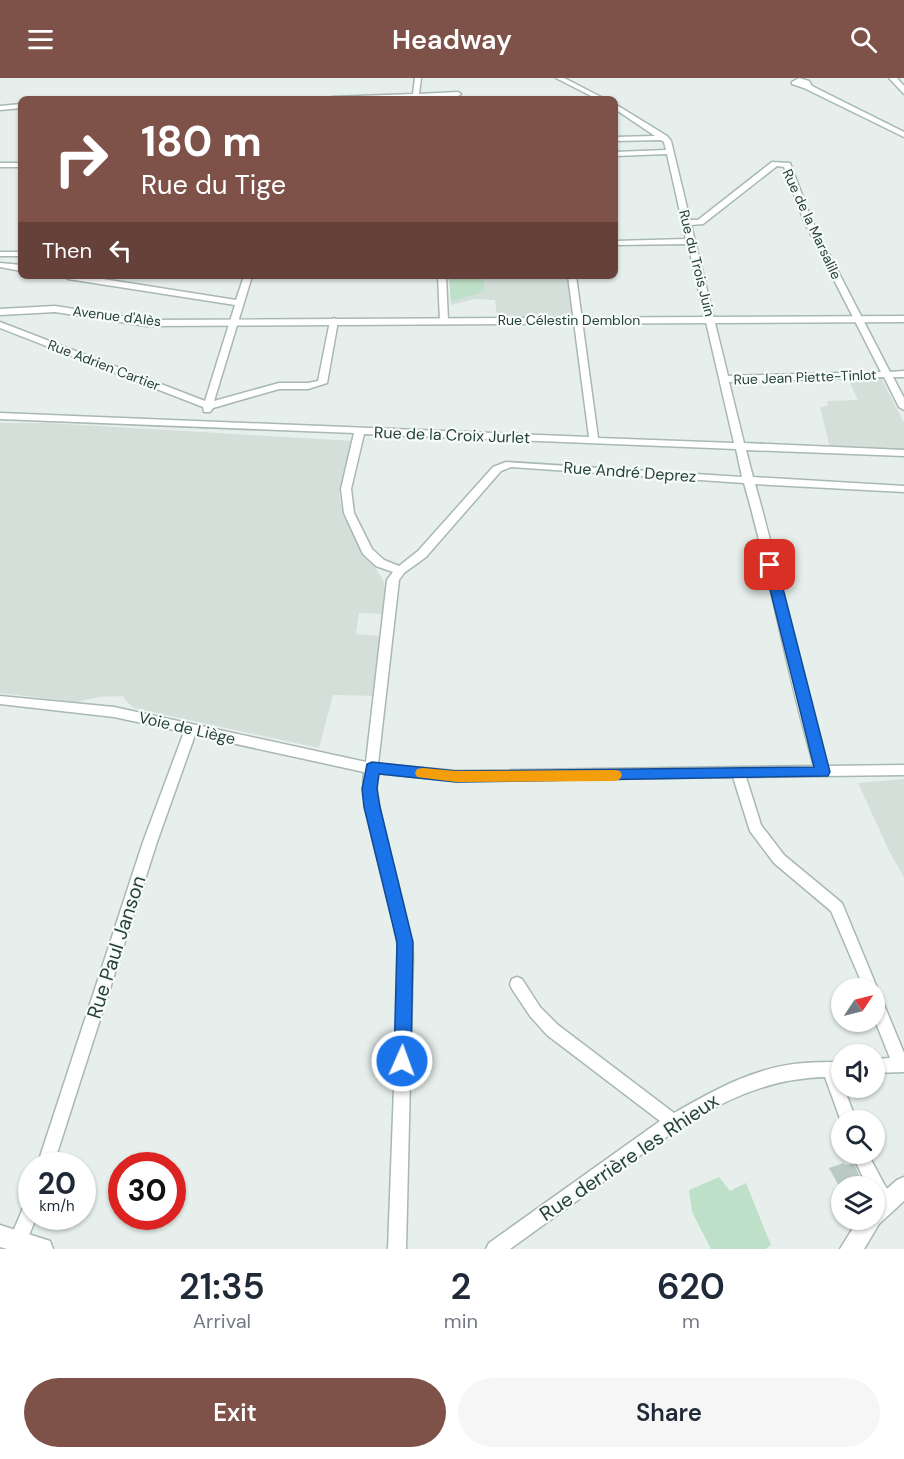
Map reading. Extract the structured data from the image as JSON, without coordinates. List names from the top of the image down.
{
  "streets": {
    "street": [
      "Rue de la Marsalile",
      "Rue du Trois Juin",
      "Avenue d'Alès",
      "Rue Célestin Demblon",
      "Rue Adrien Cartier",
      "Rue Jean Piette-Tinlot",
      "Rue de la Croix Jurlet",
      "Rue André Deprez",
      "Voie de Liège",
      "Rue Paul Janson",
      "Rue derrière les Rhieux"
    ]
  },
  "crossings": [
    ["Rue de la Marsalile", "Rue du Trois Juin"],
    ["Rue de la Marsalile", "Rue Célestin Demblon"],
    ["Rue de la Marsalile", "Rue Jean Piette-Tinlot"],
    ["Rue du Trois Juin", "Rue Célestin Demblon"],
    ["Rue du Trois Juin", "Rue Jean Piette-Tinlot"],
    ["Rue du Trois Juin", "Rue de la Croix Jurlet"],
    ["Rue du Trois Juin", "Rue André Deprez"],
    ["Rue du Trois Juin", "Voie de Liège"],
    ["Avenue d'Alès", "Rue Célestin Demblon"],
    ["Voie de Liège", "Rue Paul Janson"]
  ],
  "north": "top right",
  "page": {
    "header": "Headway",
    "turn": ["180 m", "Rue du Tige"],
    "then": "Then",
    "speed": "20 km/h",
    "limit": "30",
    "eta": [
      "21:35",
      "Arrival",
      "2",
      "min",
      "620",
      "m"
    ],
    "buttons": ["Exit", "Share"]
  }
}
